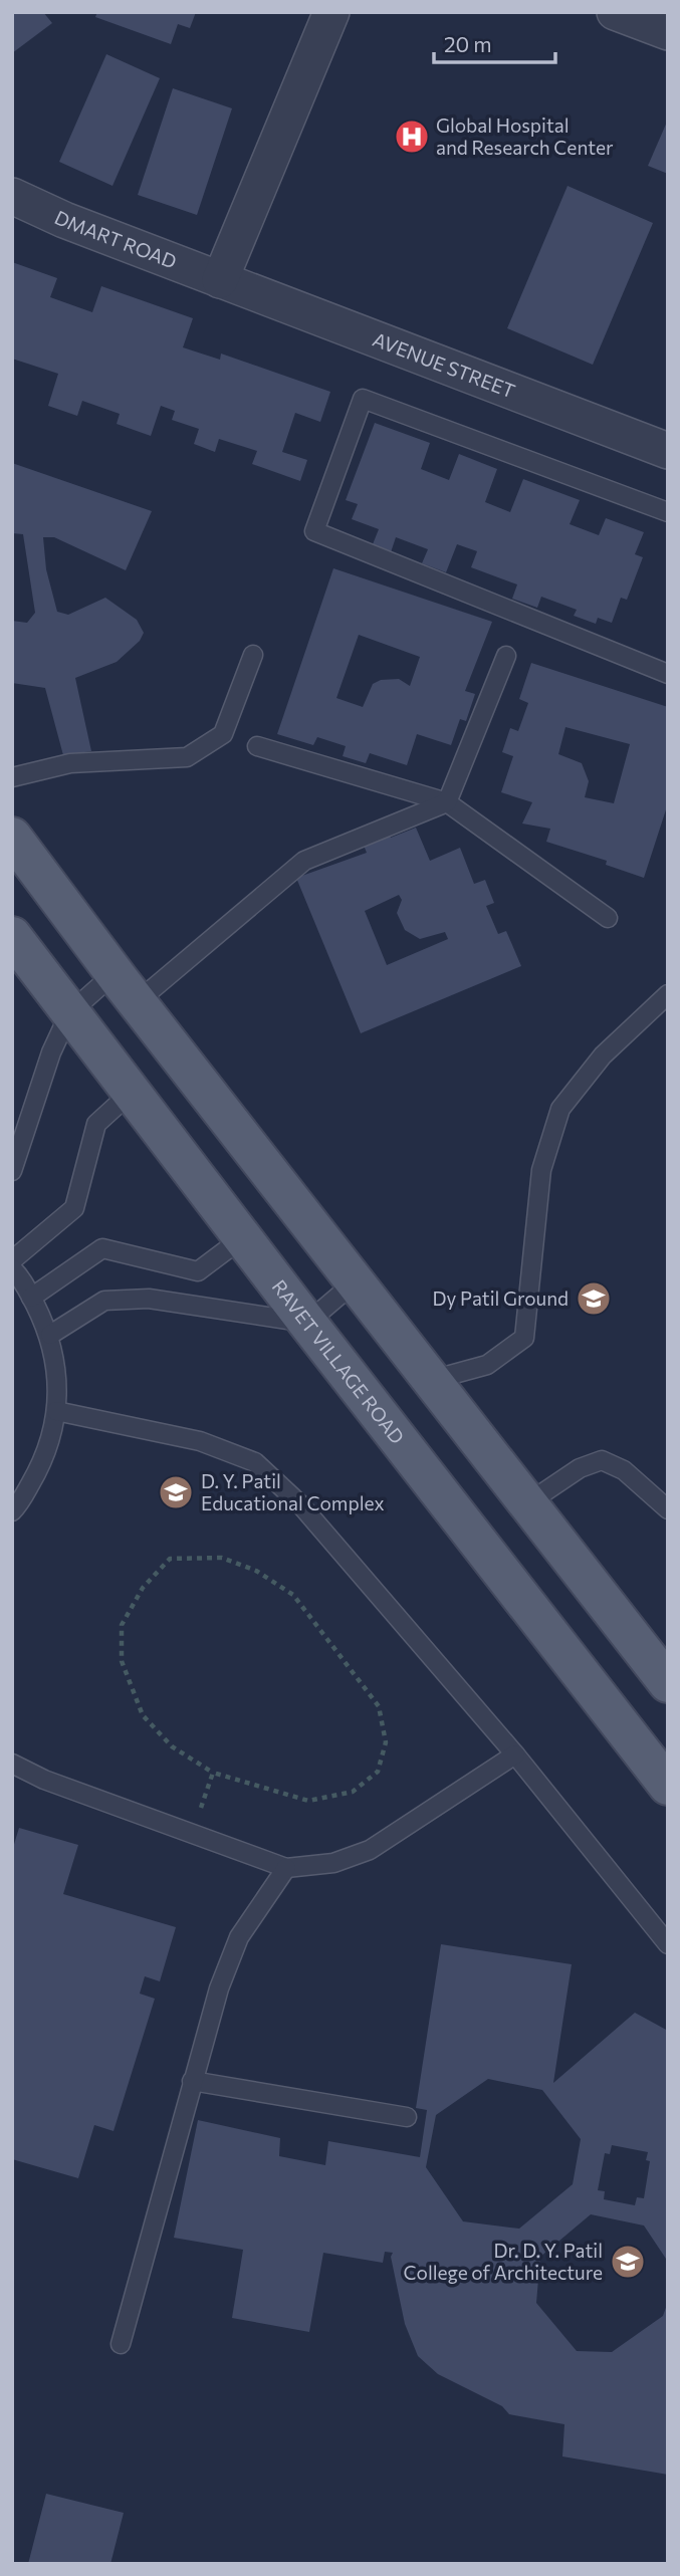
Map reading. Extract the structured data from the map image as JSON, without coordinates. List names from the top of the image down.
{
  "streets": {
    "main road": ["RAVET VILLAGE ROAD"],
    "street": ["DMART ROAD", "AVENUE STREET"]
  },
  "crossings": [
    ["DMART ROAD", "AVENUE STREET"]
  ],
  "places": {
    "hospital": ["Global Hospital and Research Center"],
    "school or university": ["Dy Patil Ground", "D. Y. Patil Educational Complex", "Dr. D. Y. Patil College of Architecture"]
  },
  "scale_bar": "20 m"
}
